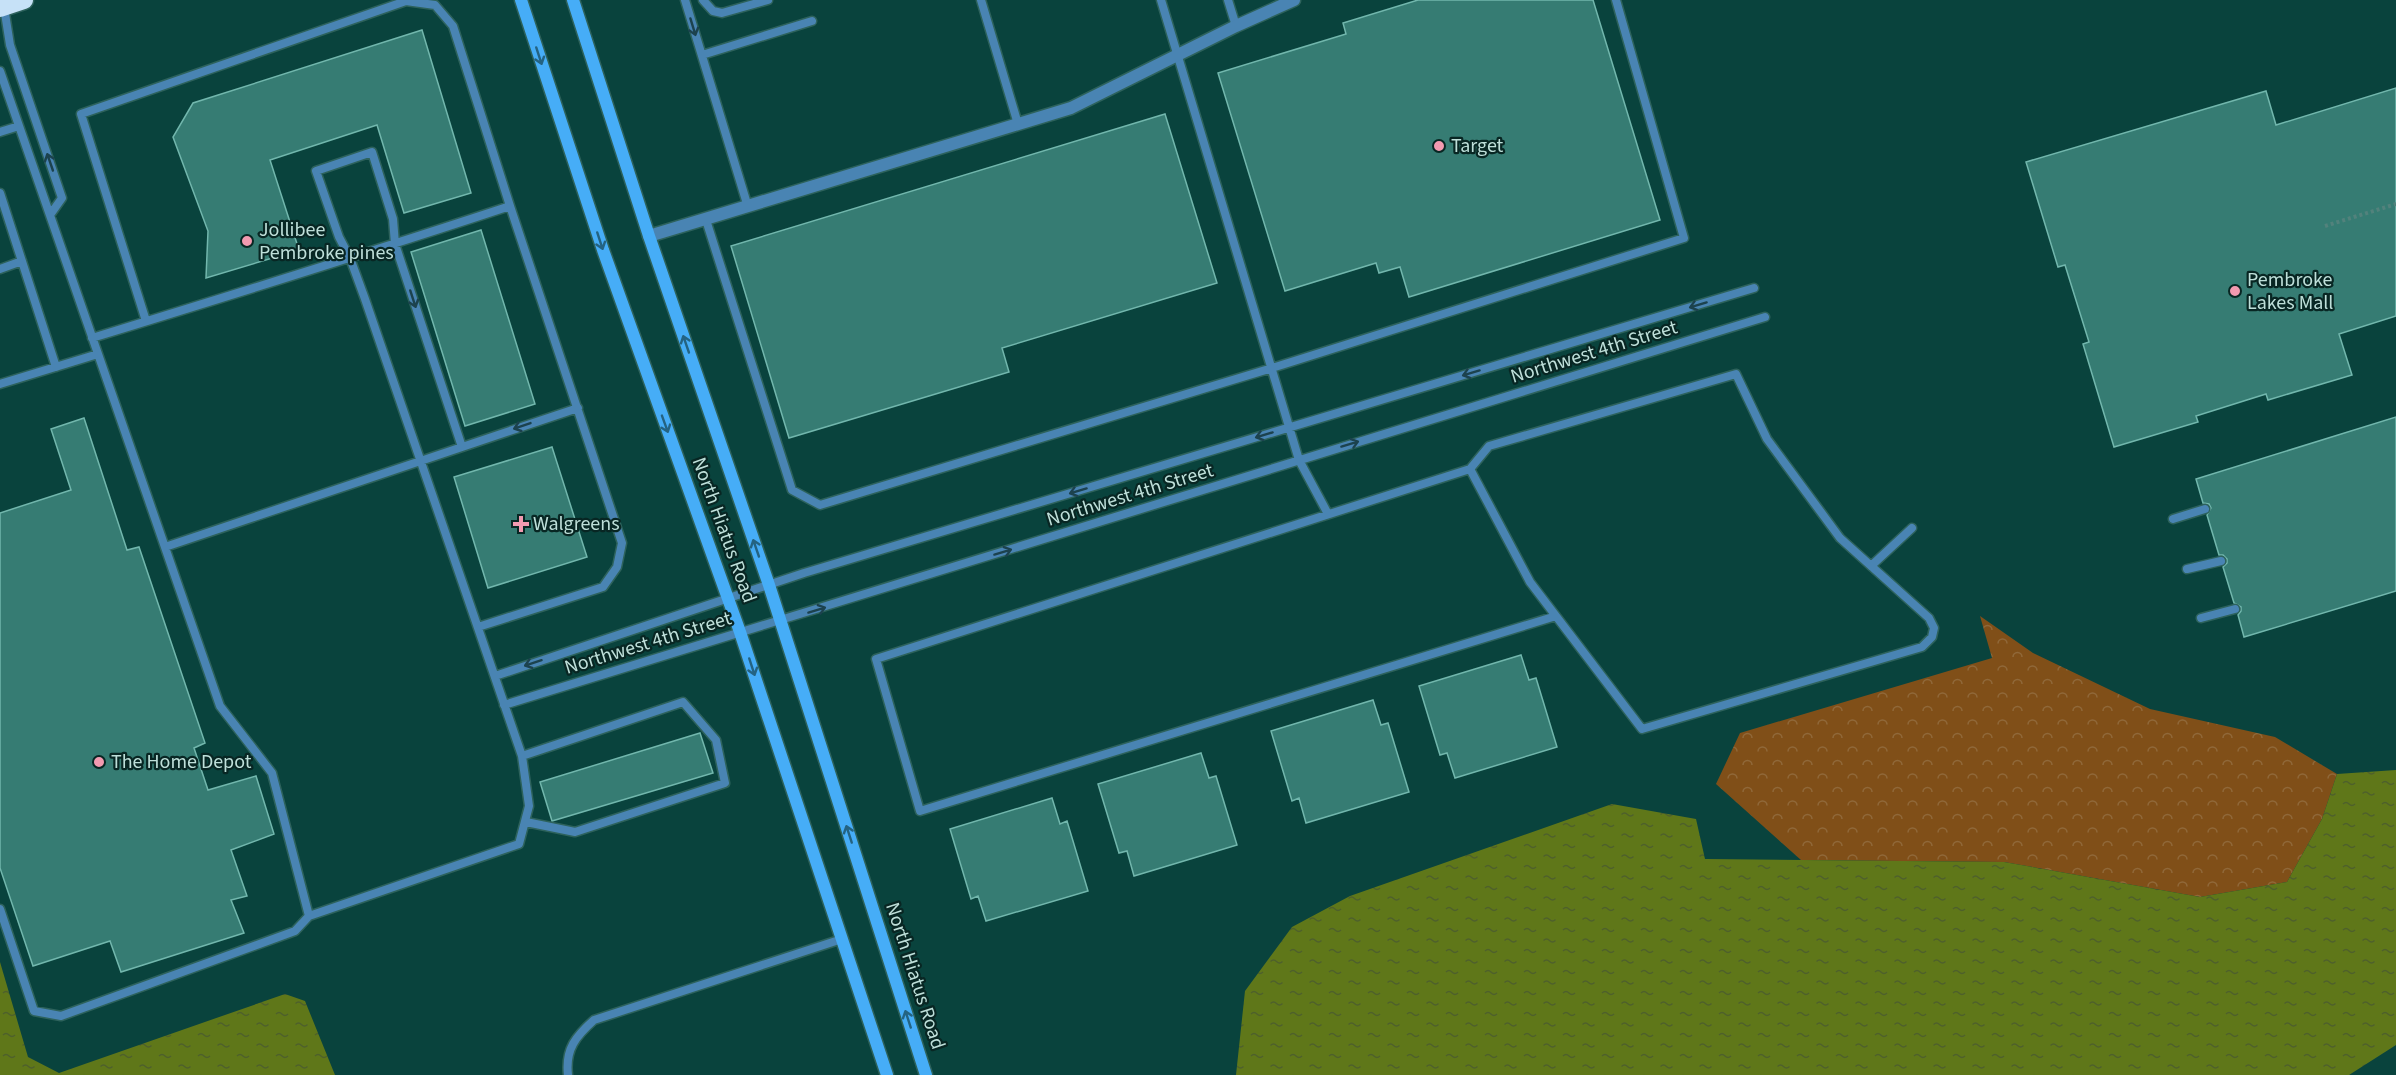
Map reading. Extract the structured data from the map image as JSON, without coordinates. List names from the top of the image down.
{
  "streets": {
    "main road": ["North Hiatus Road"],
    "lane": ["Northwest 4th Street"]
  },
  "crossings": [
    ["Northwest 4th Street", "North Hiatus Road"]
  ],
  "places": {
    "other": [
      "Target",
      "Jollibee Pembroke pines",
      "Pembroke Lakes Mall",
      "The Home Depot"
    ],
    "health": ["Walgreens"]
  }
}
